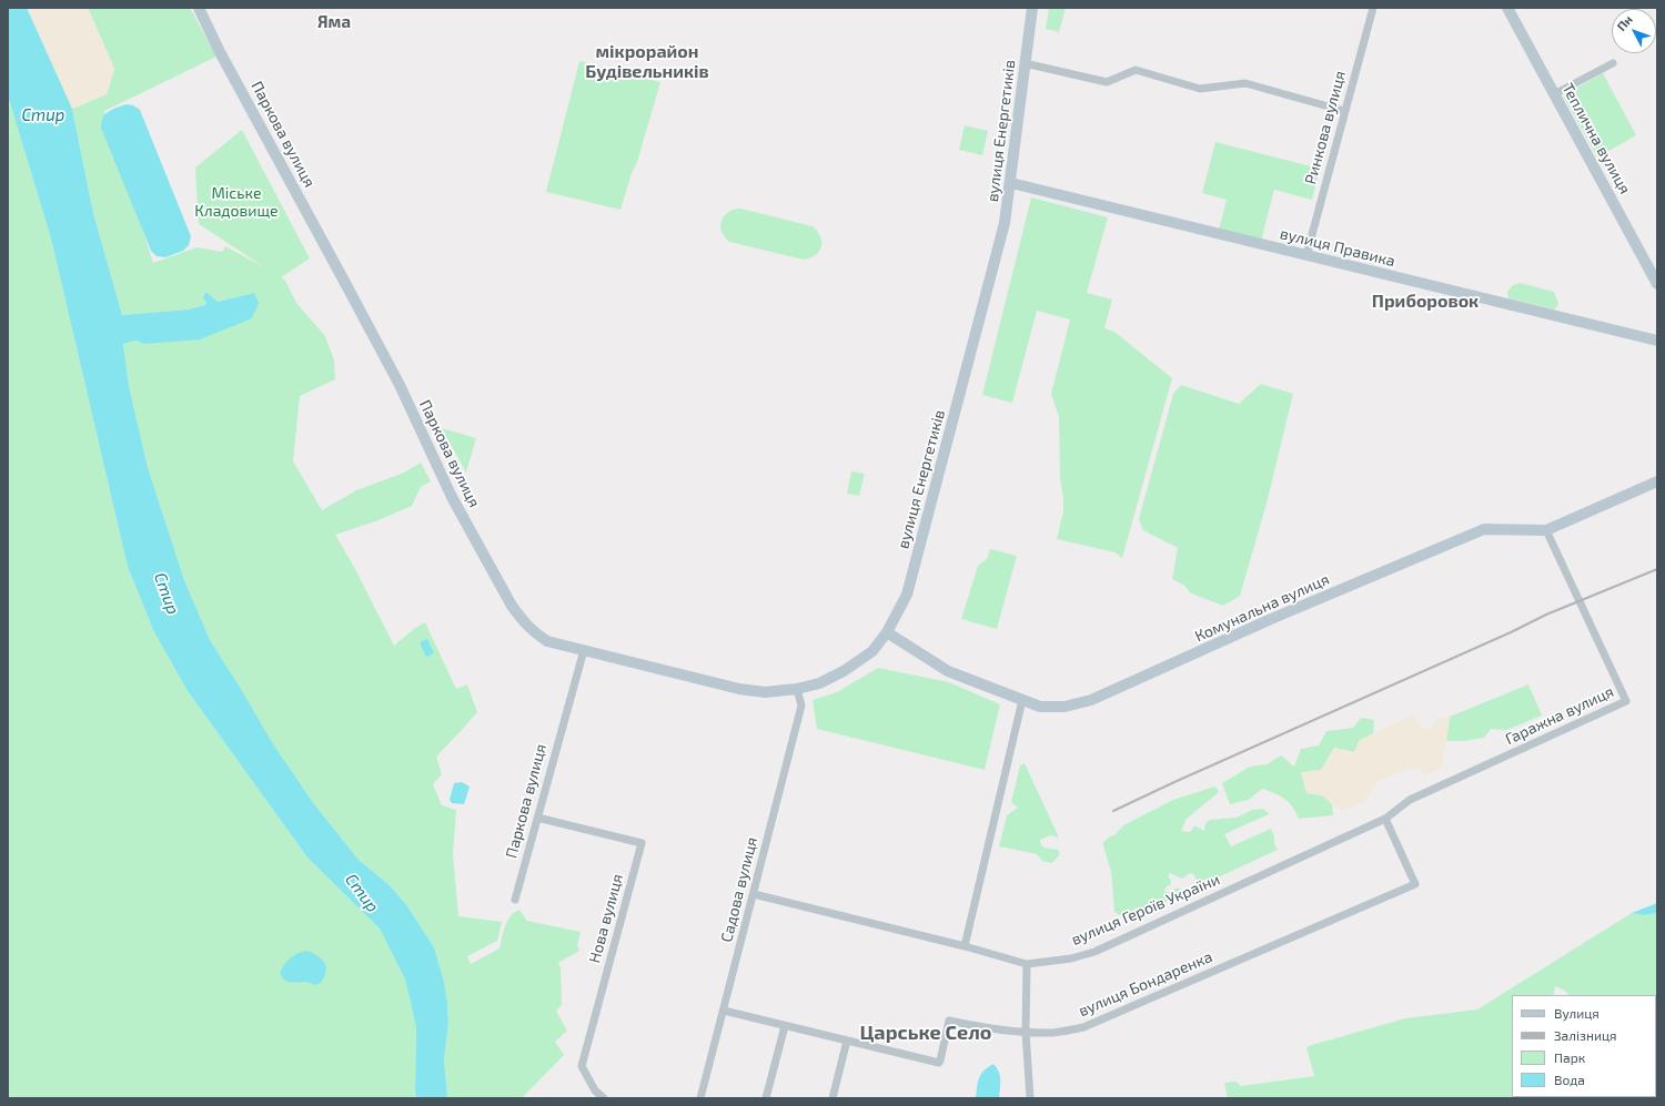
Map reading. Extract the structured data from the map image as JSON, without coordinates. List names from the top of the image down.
{
  "streets": {
    "street": [
      "Ринкова вулиця",
      "вулиця Енергетиків",
      "Паркова вулиця",
      "Теплична вулиця",
      "вулиця Правика",
      "Комунальна вулиця",
      "Гаражна вулиця",
      "Садова вулиця",
      "вулиця Героїв України",
      "Нова вулиця",
      "вулиця Бондаренка"
    ]
  },
  "crossings": [
    ["Ринкова вулиця", "вулиця Правика"],
    ["вулиця Енергетиків", "Паркова вулиця"],
    ["вулиця Енергетиків", "вулиця Правика"],
    ["вулиця Енергетиків", "Комунальна вулиця"],
    ["вулиця Енергетиків", "Садова вулиця"],
    ["Паркова вулиця", "Нова вулиця"],
    ["Комунальна вулиця", "Гаражна вулиця"],
    ["Гаражна вулиця", "вулиця Героїв України"],
    ["Гаражна вулиця", "вулиця Бондаренка"],
    ["Садова вулиця", "вулиця Героїв України"],
    ["Садова вулиця", "вулиця Бондаренка"],
    ["вулиця Героїв України", "вулиця Бондаренка"]
  ],
  "districts": [
    "Яма",
    "мікрорайон Будівельників",
    "Приборовок",
    "Царське Село"
  ],
  "water": ["Стир"],
  "parks": ["Міське Кладовище"],
  "legend": [
    "Вулиця",
    "Залізниця",
    "Парк",
    "Вода"
  ],
  "north": "top left"
}
